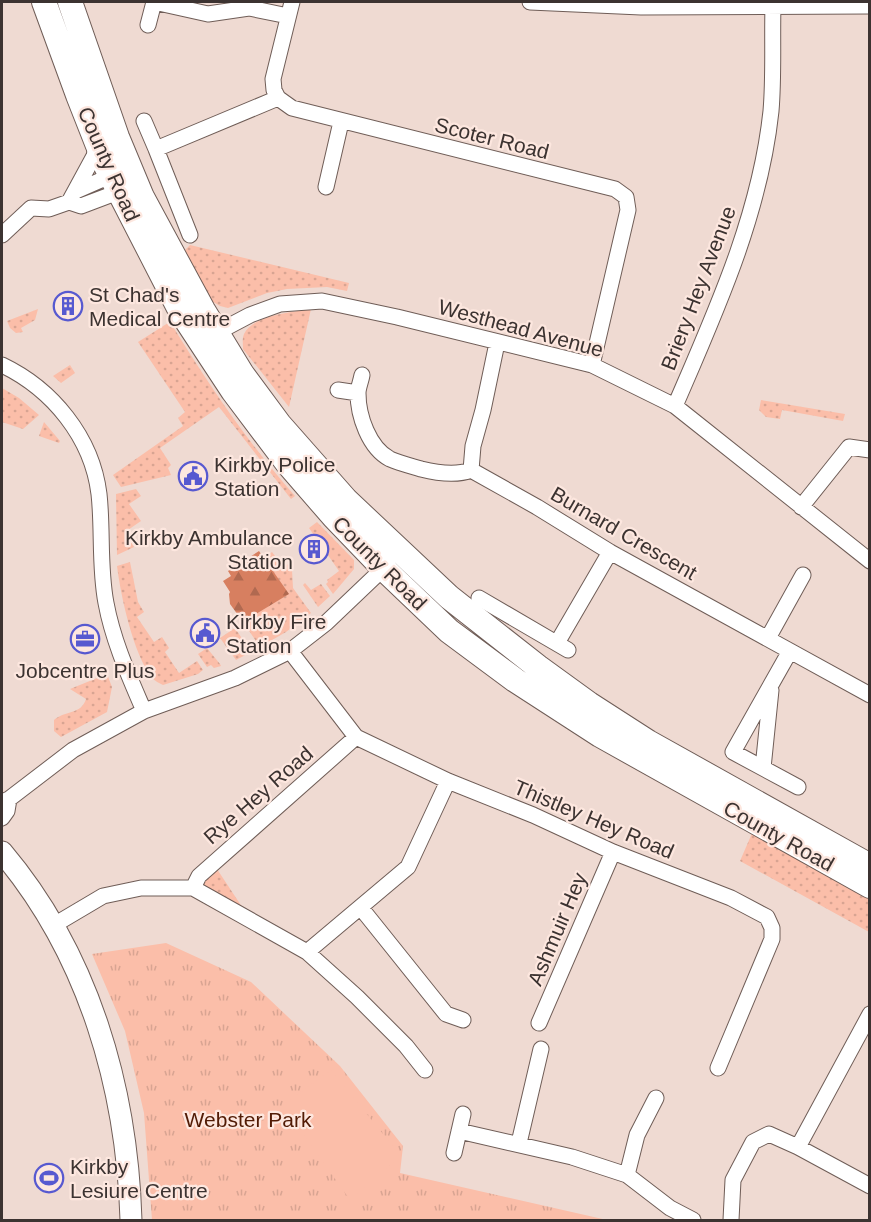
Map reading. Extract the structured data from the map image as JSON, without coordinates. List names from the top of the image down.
{
  "streets": {
    "main road": ["County Road"],
    "street": [
      "Scoter Road",
      "Briery Hey Avenue",
      "Westhead Avenue",
      "Burnard Crescent",
      "Rye Hey Road",
      "Thistley Hey Road",
      "Ashmuir Hey"
    ]
  },
  "crossings": [
    ["Scoter Road", "Westhead Avenue"],
    ["County Road", "Westhead Avenue"],
    ["Briery Hey Avenue", "Westhead Avenue"],
    ["Rye Hey Road", "Thistley Hey Road"],
    ["Thistley Hey Road", "Ashmuir Hey"]
  ],
  "parks": ["Webster Park"],
  "places": {
    "building": ["St Chad's Medical Centre", "Kirkby Ambulance Station"],
    "public building": ["Kirkby Police Station", "Kirkby Fire Station"],
    "office": ["Jobcentre Plus"],
    "sports": ["Kirkby Lesiure Centre"]
  }
}
